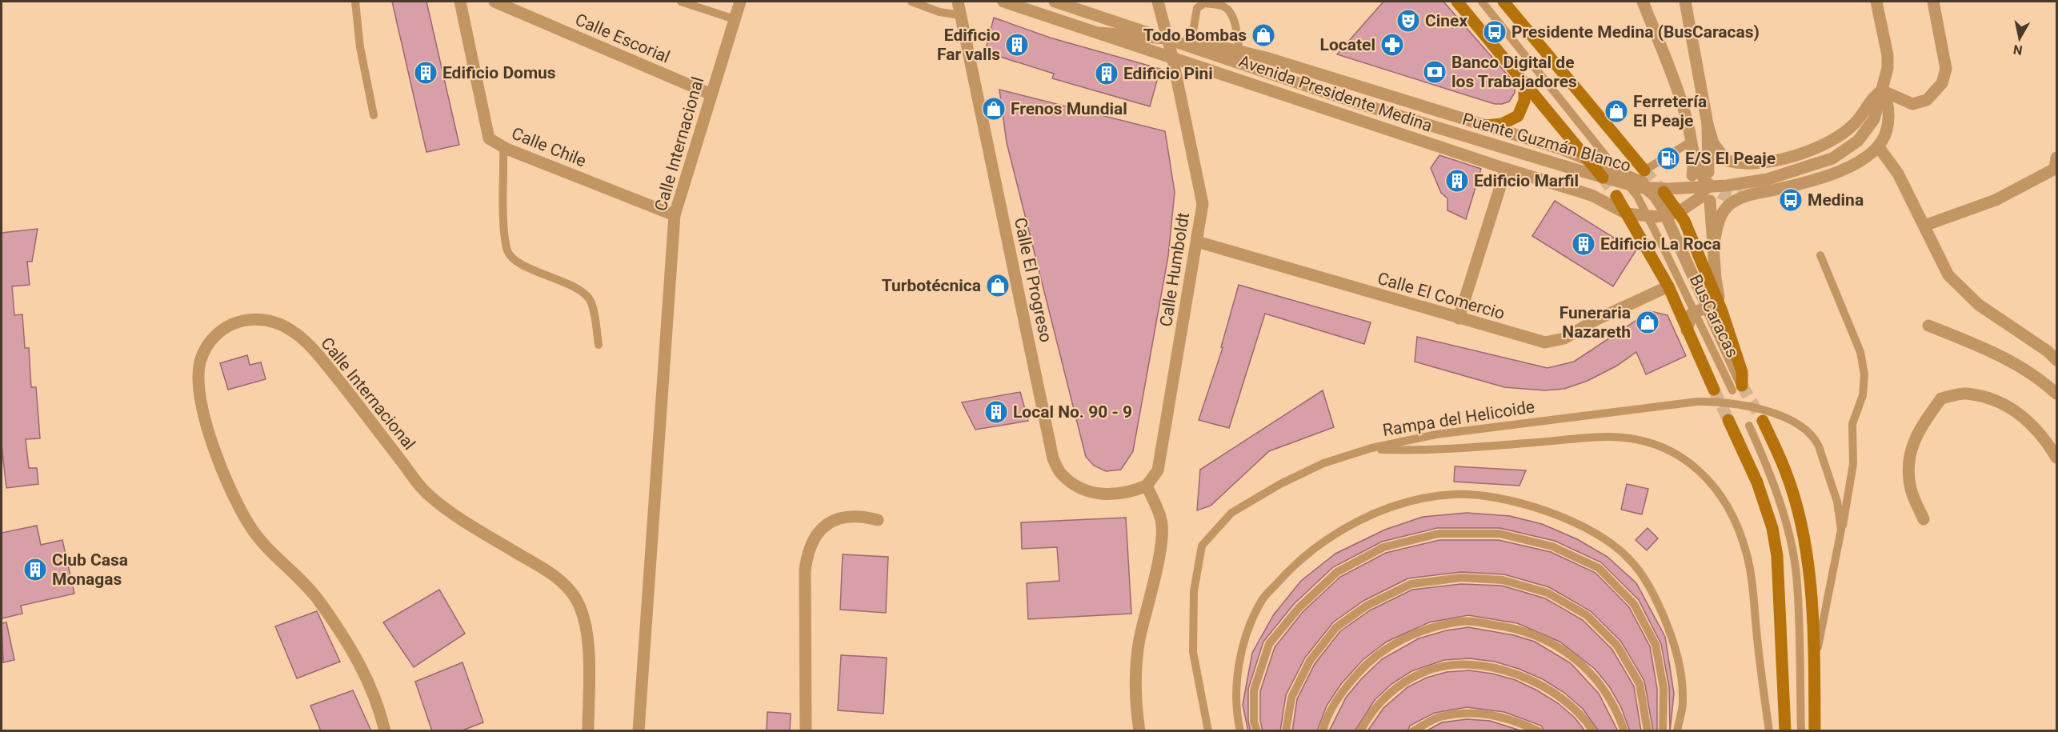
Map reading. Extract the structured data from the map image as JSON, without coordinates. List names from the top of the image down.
{
  "streets": {
    "street": [
      "Calle Escorial",
      "Avenida Presidente Medina",
      "Puente Guzmán Blanco",
      "Calle Internacional",
      "Calle Chile",
      "Calle Humboldt",
      "Calle El Progreso",
      "Calle El Comercio"
    ],
    "lane": ["BusCaracas", "Rampa del Helicoide"]
  },
  "crossings": [
    ["Calle Escorial", "Calle Internacional"],
    ["Avenida Presidente Medina", "Puente Guzmán Blanco"],
    ["Avenida Presidente Medina", "Calle Humboldt"],
    ["Avenida Presidente Medina", "BusCaracas"],
    ["Puente Guzmán Blanco", "Calle Humboldt"],
    ["Calle Internacional", "Calle Chile"],
    ["Calle Humboldt", "Calle El Progreso"],
    ["Calle Humboldt", "Calle El Comercio"]
  ],
  "places": {
    "theatre": ["Cinex"],
    "bus stop": ["Presidente Medina (BusCaracas)", "Medina"],
    "shop": [
      "Todo Bombas",
      "Frenos Mundial",
      "Ferretería El Peaje",
      "Turbotécnica",
      "Funeraria Nazareth"
    ],
    "building": [
      "Edificio Far valls",
      "Edificio Domus",
      "Edificio Pini",
      "Edificio Marfil",
      "Edificio La Roca",
      "Local No. 90 - 9",
      "Club Casa Monagas"
    ],
    "pharmacy": ["Locatel"],
    "bank": ["Banco Digital de los Trabajadores"],
    "fuel station": ["E/S El Peaje"]
  },
  "north": "bottom"
}
